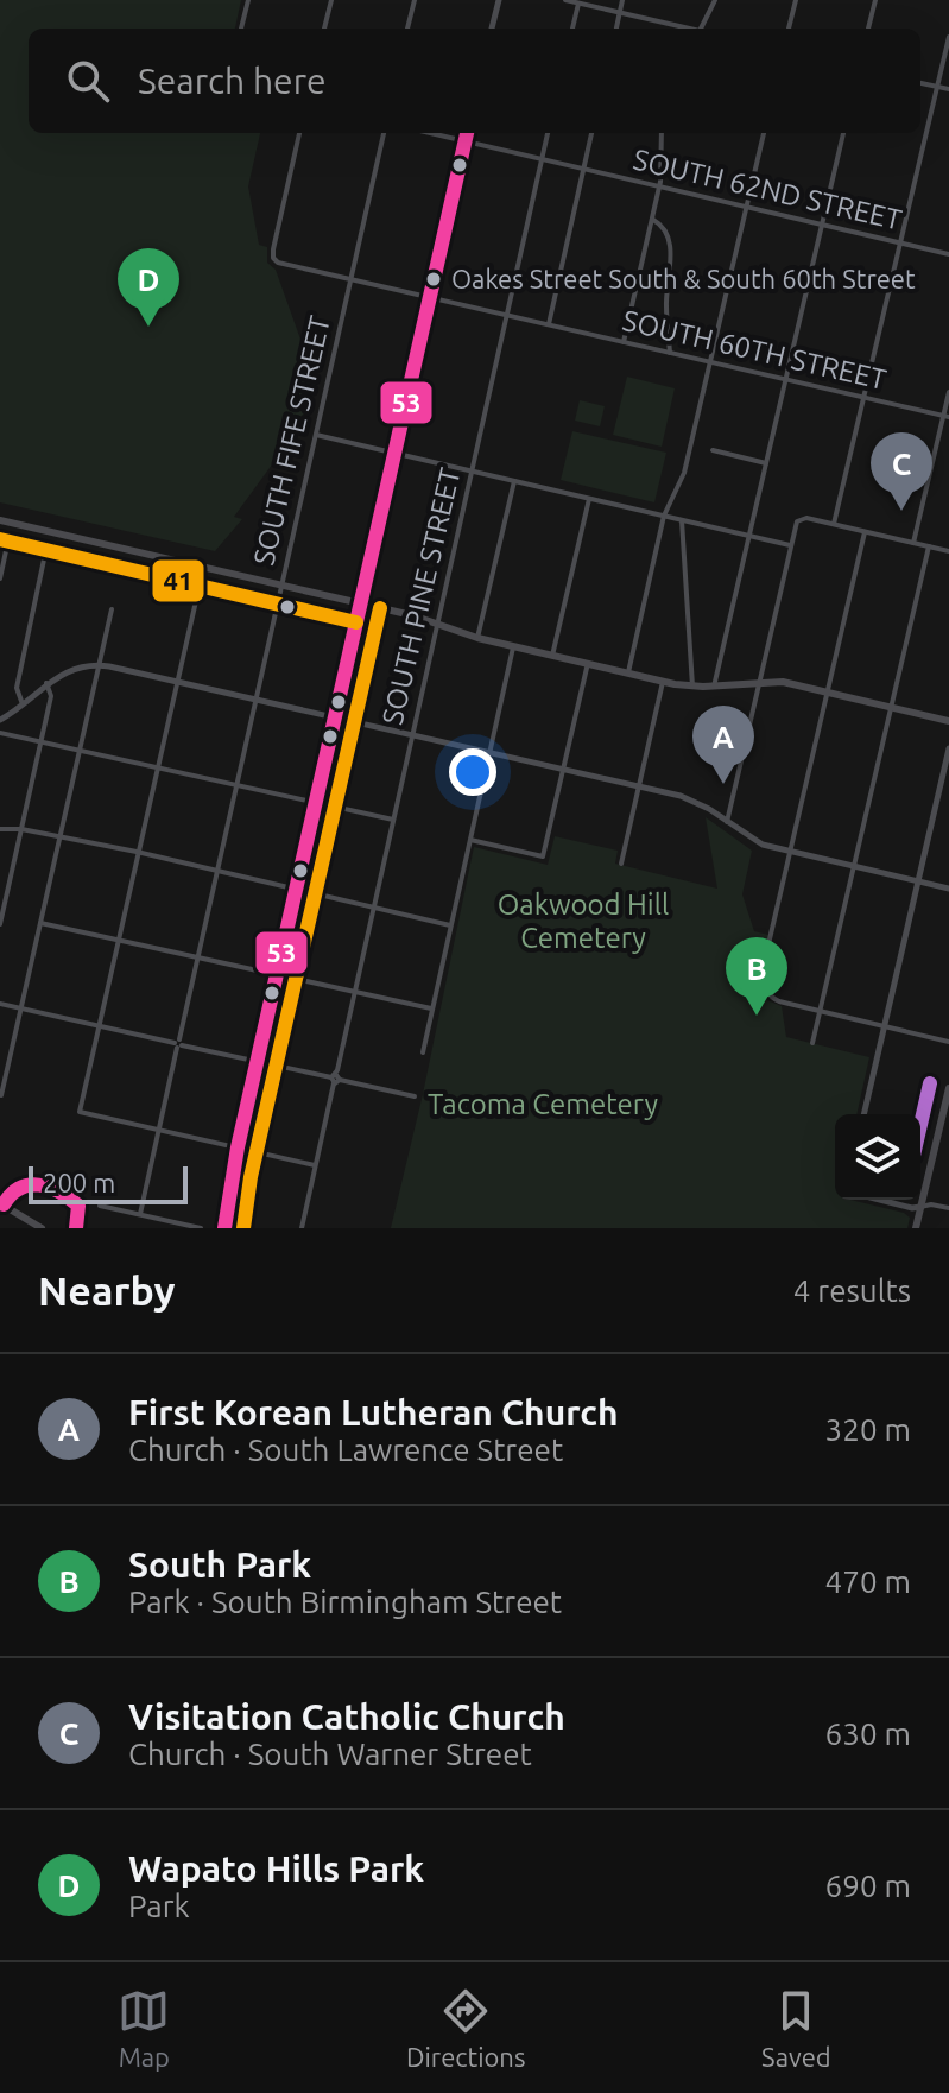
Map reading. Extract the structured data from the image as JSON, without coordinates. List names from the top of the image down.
{
  "streets": {
    "street": [
      "SOUTH 62ND STREET",
      "SOUTH 60TH STREET",
      "SOUTH FIFE STREET",
      "SOUTH PINE STREET"
    ]
  },
  "crossings": [
    ["SOUTH 62ND STREET", "SOUTH PINE STREET"],
    ["SOUTH 60TH STREET", "SOUTH FIFE STREET"],
    ["SOUTH 60TH STREET", "SOUTH PINE STREET"]
  ],
  "parks": ["Oakwood Hill Cemetery", "Tacoma Cemetery"],
  "places": ["Oakes Street South & South 60th Street"],
  "lines": ["transit line 53", "transit line 41"],
  "scale_bar": "200 m",
  "page": {
    "search": "Search here",
    "pins": [
      "D",
      "C",
      "A",
      "B"
    ],
    "scale": "200 m",
    "heading": ["Nearby", "4 results"],
    "list": [
      {
        "mark": "A",
        "name": "First Korean Lutheran Church",
        "note": "Church · South Lawrence Street",
        "value": "320 m"
      },
      {
        "mark": "B",
        "name": "South Park",
        "note": "Park · South Birmingham Street",
        "value": "470 m"
      },
      {
        "mark": "C",
        "name": "Visitation Catholic Church",
        "note": "Church · South Warner Street",
        "value": "630 m"
      },
      {
        "mark": "D",
        "name": "Wapato Hills Park",
        "note": "Park",
        "value": "690 m"
      }
    ],
    "nav": ["Map", "Directions", "Saved"]
  }
}
